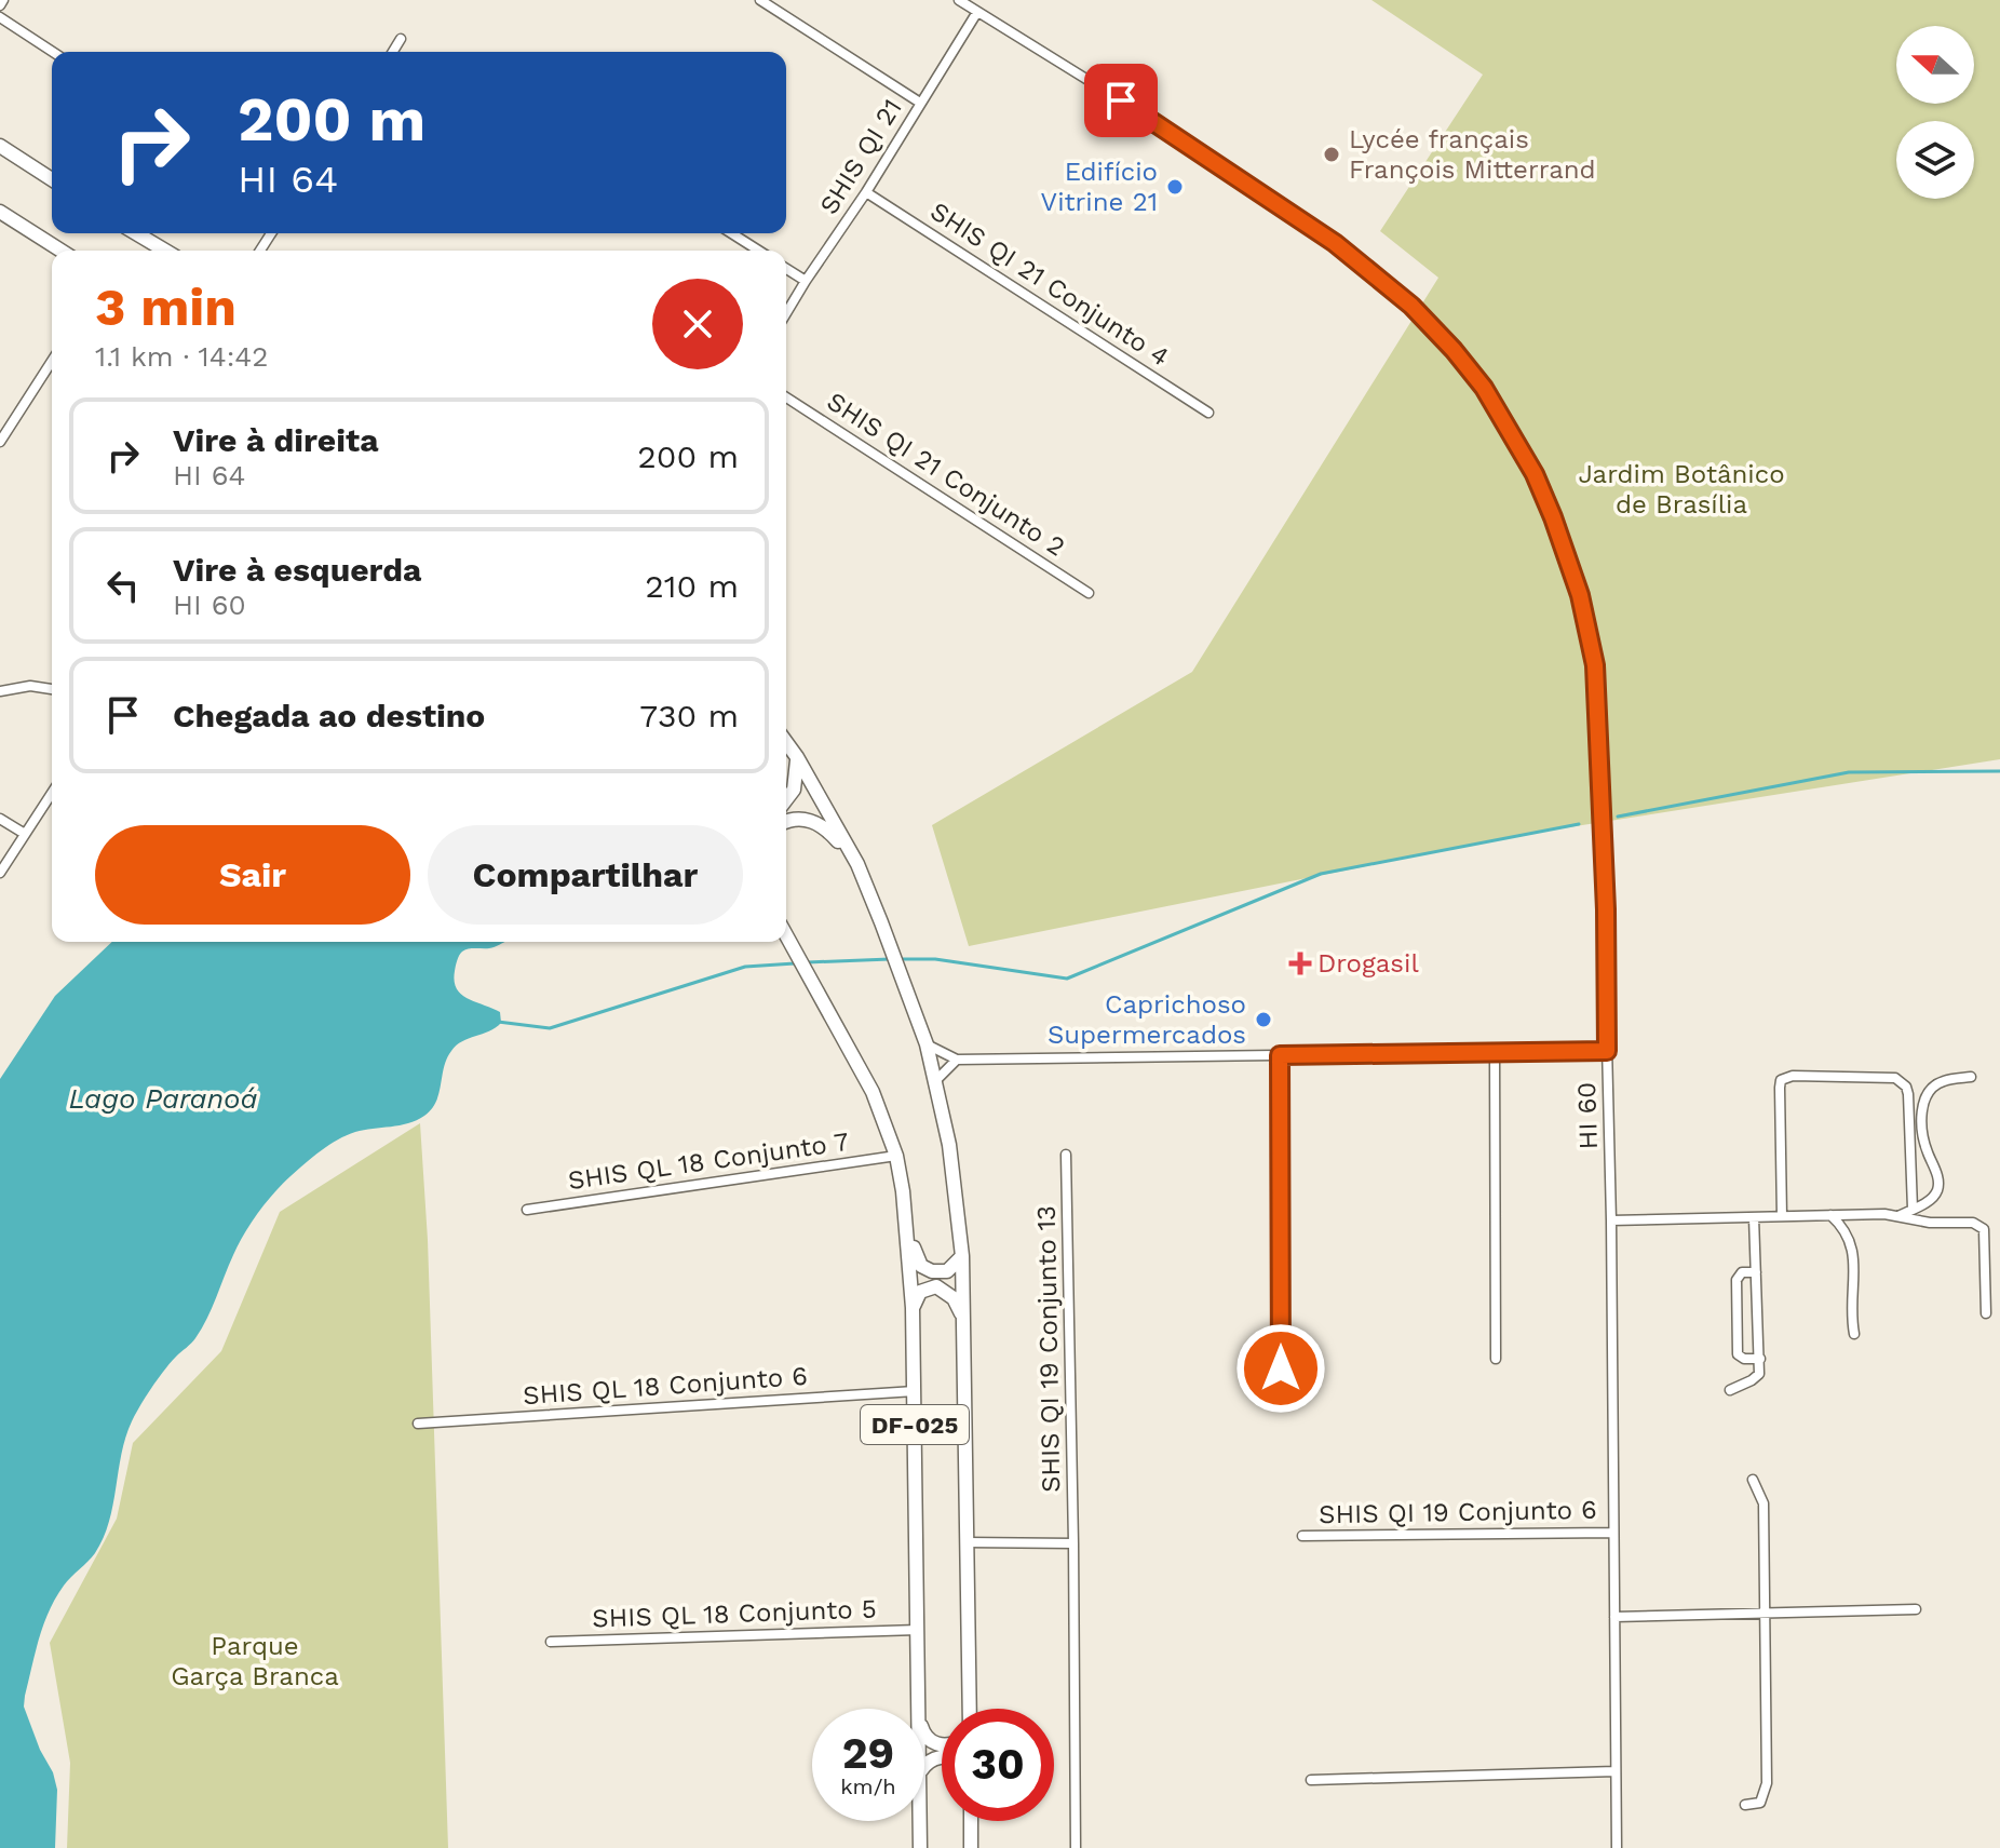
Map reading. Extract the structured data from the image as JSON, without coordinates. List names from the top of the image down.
{
  "streets": {
    "main road": ["DF-025"],
    "street": [
      "SHIS QI 21",
      "SHIS QI 21 Conjunto 4",
      "SHIS QI 21 Conjunto 2",
      "HI 60",
      "SHIS QL 18 Conjunto 7",
      "SHIS QI 19 Conjunto 13",
      "SHIS QL 18 Conjunto 6",
      "SHIS QI 19 Conjunto 6",
      "SHIS QL 18 Conjunto 5"
    ]
  },
  "crossings": [
    ["SHIS QI 21", "SHIS QI 21 Conjunto 4"],
    ["SHIS QI 21", "HI 60"],
    ["HI 60", "SHIS QI 19 Conjunto 6"],
    ["SHIS QL 18 Conjunto 7", "DF-025"],
    ["SHIS QL 18 Conjunto 6", "DF-025"],
    ["DF-025", "SHIS QL 18 Conjunto 5"]
  ],
  "water": ["Lago Paranoá"],
  "parks": ["Jardim Botânico de Brasília", "Parque Garça Branca"],
  "places": {
    "other": ["Lycée français François Mitterrand", "Edifício Vitrine 21", "Caprichoso Supermercados"],
    "health": ["Drogasil"]
  },
  "north": "left",
  "page": {
    "turn": ["200 m", "HI 64"],
    "heading": ["3 min", "1.1 km · 14:42"],
    "list": [
      {
        "name": "Vire à direita",
        "note": "HI 64",
        "value": "200 m"
      },
      {
        "name": "Vire à esquerda",
        "note": "HI 60",
        "value": "210 m"
      },
      {
        "name": "Chegada ao destino",
        "value": "730 m"
      }
    ],
    "buttons": ["Sair", "Compartilhar"],
    "speed": "29 km/h",
    "limit": "30"
  }
}
